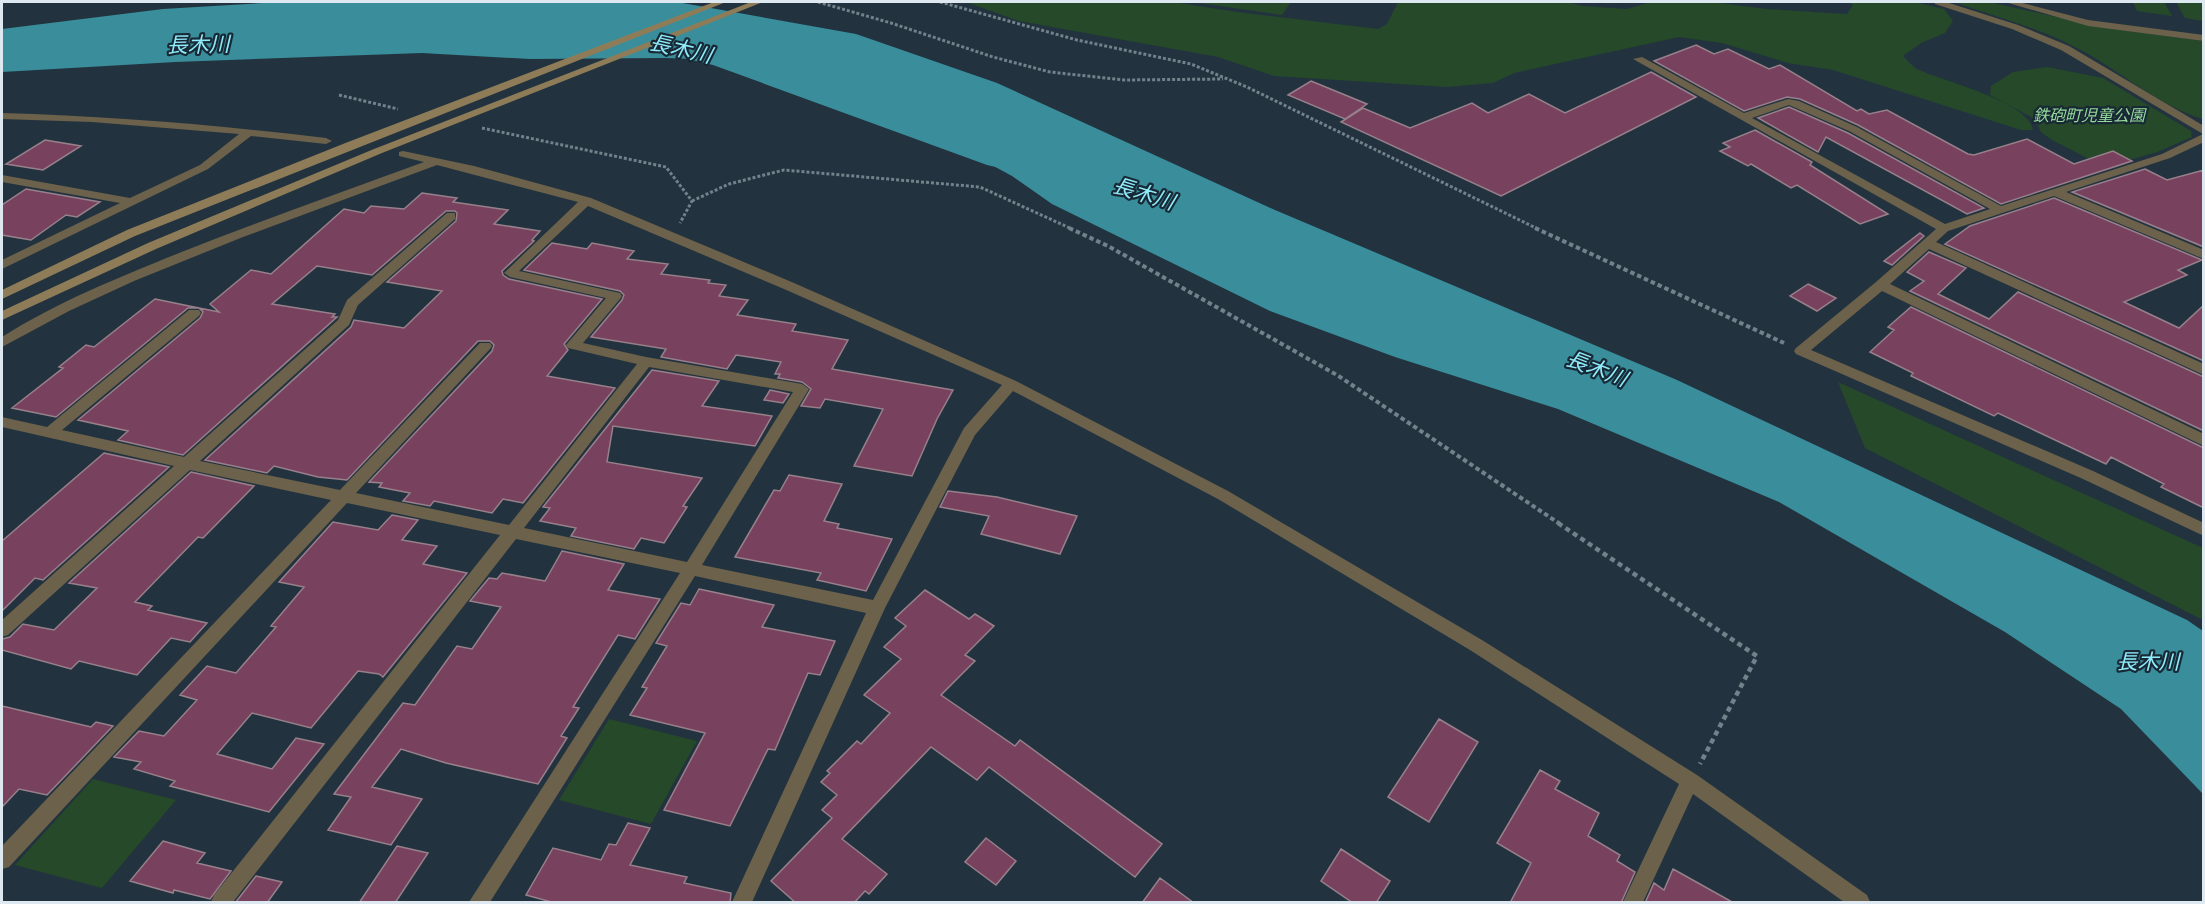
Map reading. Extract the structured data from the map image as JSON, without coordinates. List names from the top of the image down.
{
  "water": ["長木川"],
  "parks": ["鉄砲町児童公園"]
}
